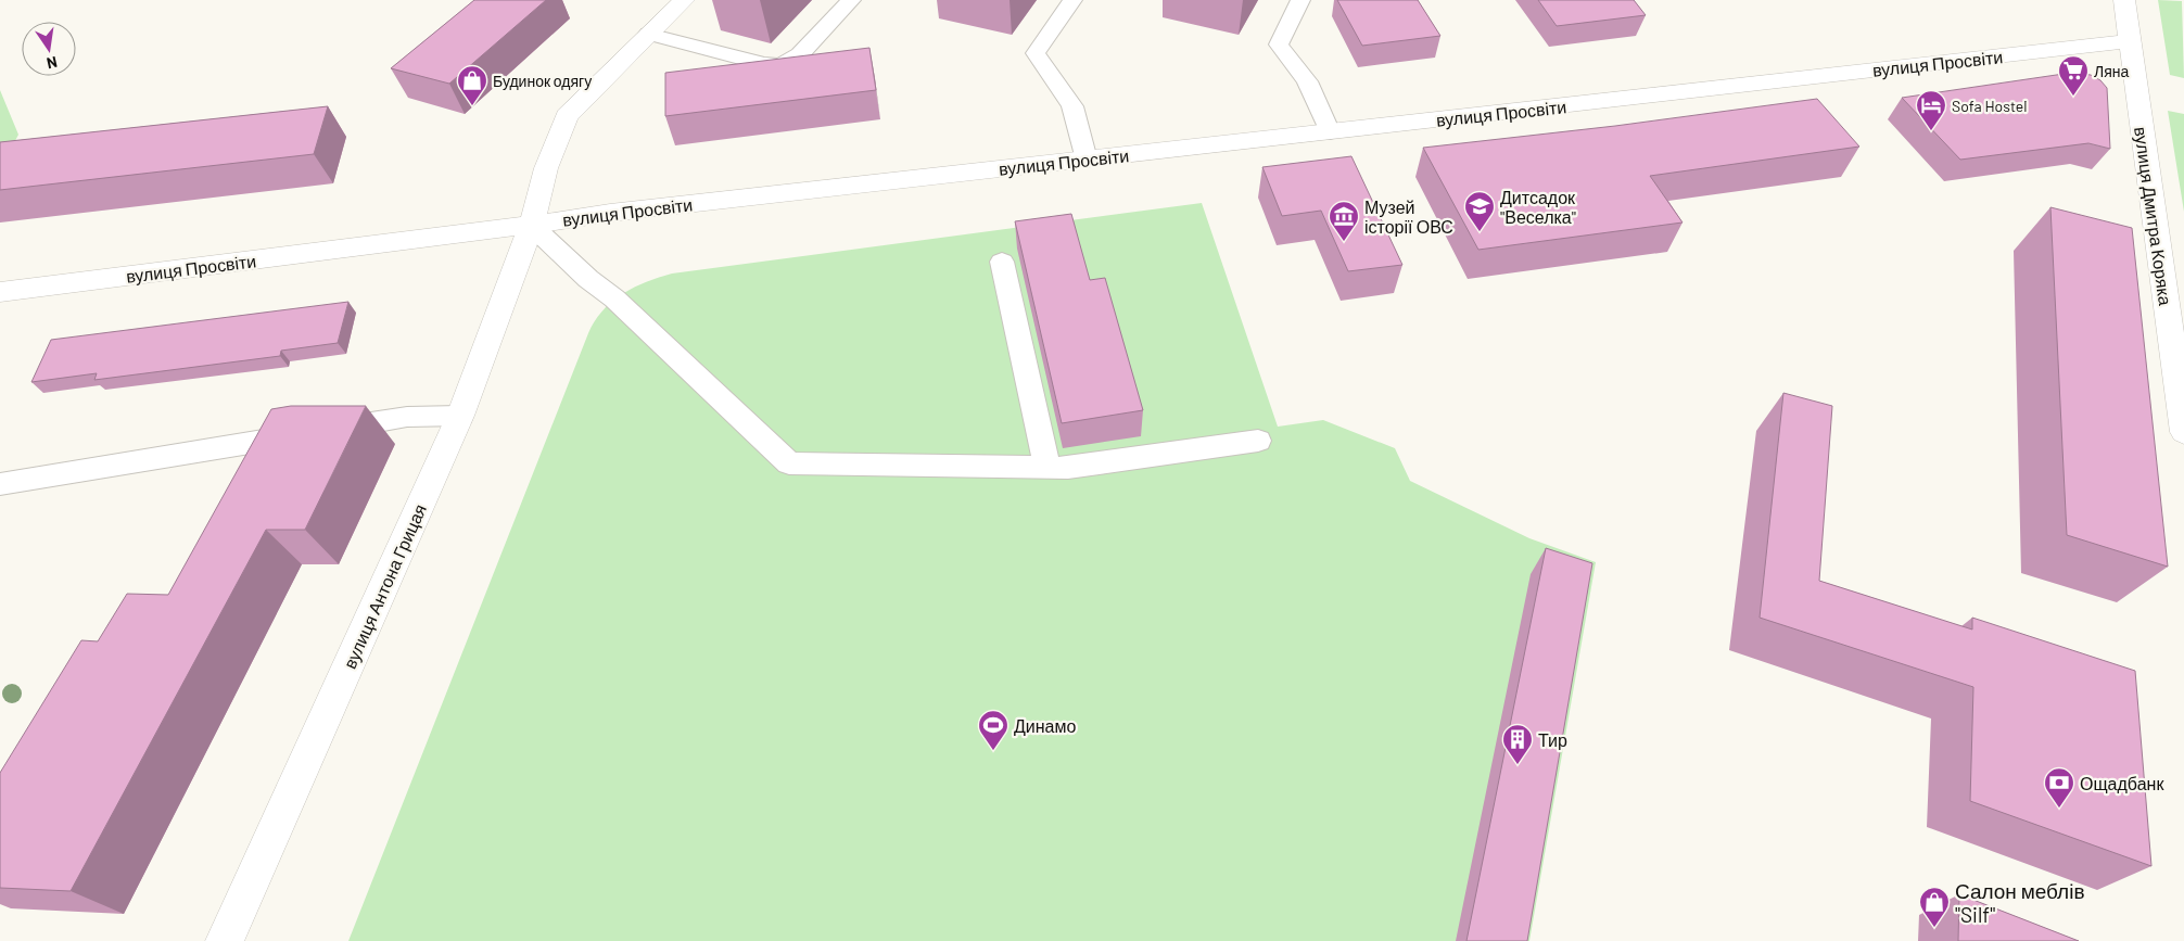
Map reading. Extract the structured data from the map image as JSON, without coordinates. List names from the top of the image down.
{
  "streets": {
    "street": ["вулиця Просвіти", "вулиця Дмитра Коряка", "вулиця Антона Грицая"]
  },
  "crossings": [
    ["вулиця Просвіти", "вулиця Дмитра Коряка"],
    ["вулиця Просвіти", "вулиця Антона Грицая"]
  ],
  "places": {
    "supermarket": ["Ляна"],
    "shop": ["Будинок одягу", "Салон меблів \"Silf\""],
    "hotel": ["Sofa Hostel"],
    "school or university": ["Дитсадок \"Веселка\""],
    "museum": ["Музей історії ОВС"],
    "sports": ["Динамо"],
    "building": ["Тир"],
    "bank": ["Ощадбанк"]
  },
  "north": "bottom"
}
